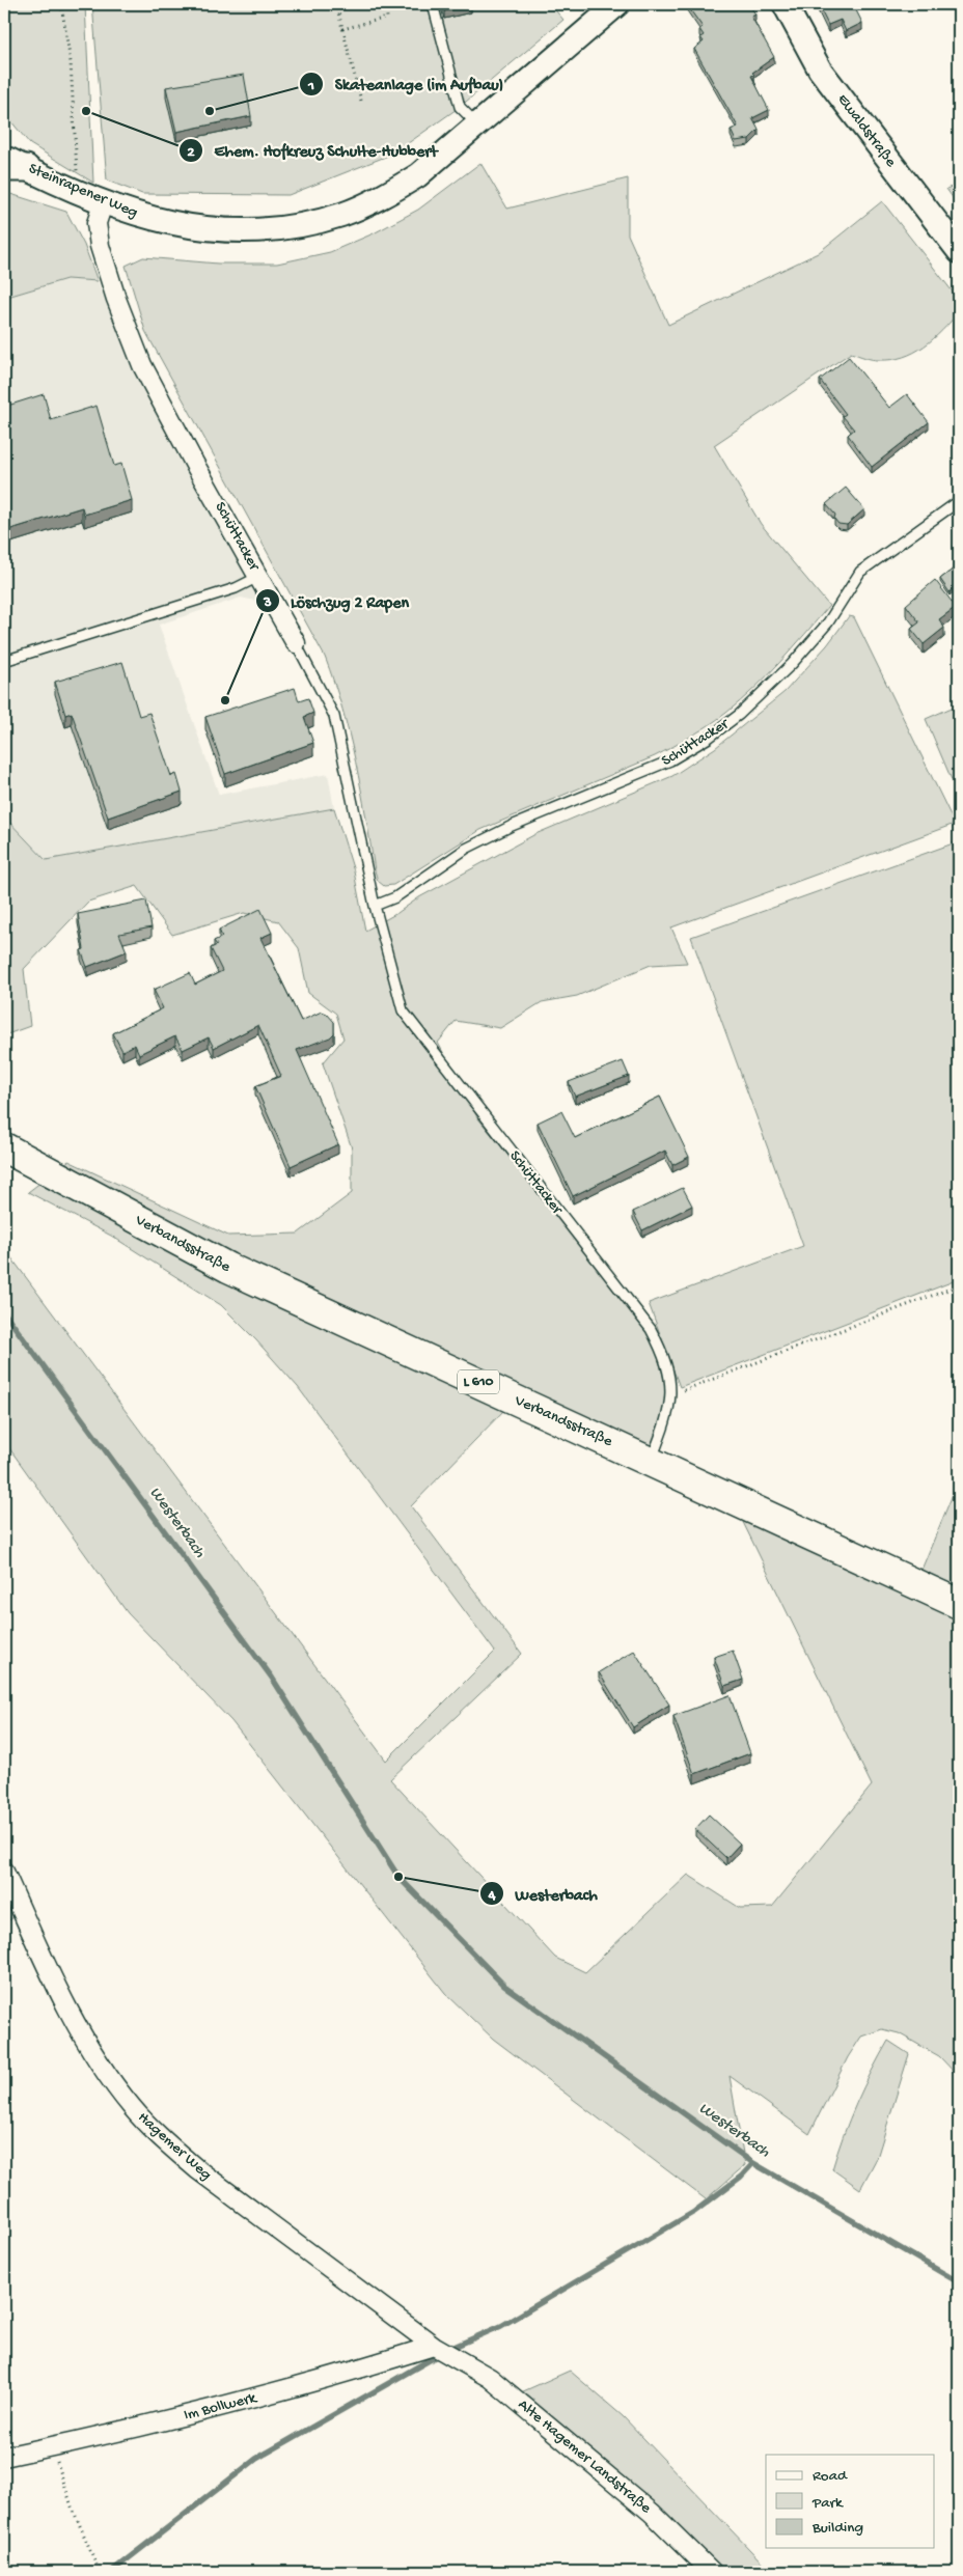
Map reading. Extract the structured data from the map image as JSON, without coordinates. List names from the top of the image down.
{
  "streets": {
    "main road": ["Verbandsstraße", "L 610"],
    "street": [
      "Ewaldstraße",
      "Steinrapener Weg",
      "Schüttacker",
      "Hagemer Weg",
      "Im Bollwerk",
      "Alte Hagemer Landstraße"
    ]
  },
  "crossings": [
    ["Steinrapener Weg", "Schüttacker"],
    ["Schüttacker", "Verbandsstraße"],
    ["Hagemer Weg", "Im Bollwerk"],
    ["Hagemer Weg", "Alte Hagemer Landstraße"],
    ["Im Bollwerk", "Alte Hagemer Landstraße"]
  ],
  "water": ["Westerbach"],
  "places": [
    "Ehem. Hofkreuz Schulte-Hubbert",
    "Skateanlage (im Aufbau)",
    "Löschzug 2 Rapen",
    "Westerbach"
  ],
  "legend": ["Road", "Park", "Building"]
}
